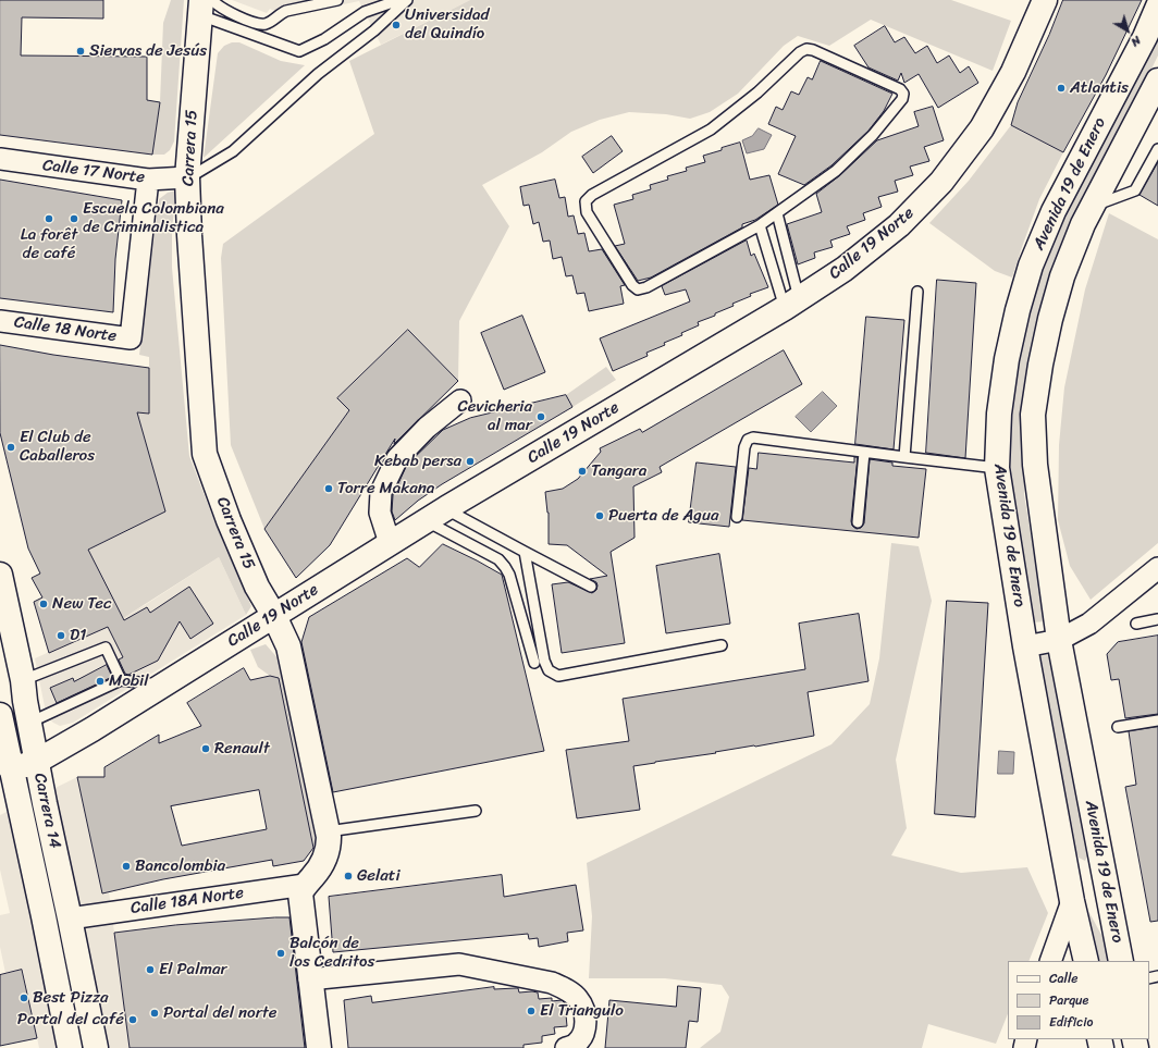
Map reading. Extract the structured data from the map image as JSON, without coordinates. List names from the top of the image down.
{
  "streets": {
    "main road": [
      "Carrera 15",
      "Avenida 19 de Enero",
      "Calle 19 Norte",
      "Carrera 14"
    ],
    "street": ["Calle 17 Norte", "Calle 18 Norte", "Calle 18A Norte"]
  },
  "crossings": [
    ["Carrera 15", "Calle 17 Norte"],
    ["Carrera 15", "Calle 19 Norte"],
    ["Carrera 15", "Calle 18A Norte"],
    ["Calle 17 Norte", "Calle 18 Norte"],
    ["Calle 19 Norte", "Carrera 14"],
    ["Carrera 14", "Calle 18A Norte"]
  ],
  "places": [
    "Universidad del Quindío",
    "Siervas de Jesús",
    "Atlantis",
    "La forêt de café",
    "Escuela Colombiana de Criminalistica",
    "Cevicheria al mar",
    "El Club de Caballeros",
    "Kebab persa",
    "Tangara",
    "Torre Makana",
    "Puerta de Agua",
    "New Tec",
    "D1",
    "Mobil",
    "Renault",
    "Bancolombia",
    "Gelati",
    "Balcón de los Cedritos",
    "El Palmar",
    "Best Pizza",
    "El Triangulo",
    "Portal del norte",
    "Portal del café"
  ],
  "legend": ["Calle", "Parque", "Edificio"],
  "north": "bottom right"
}
